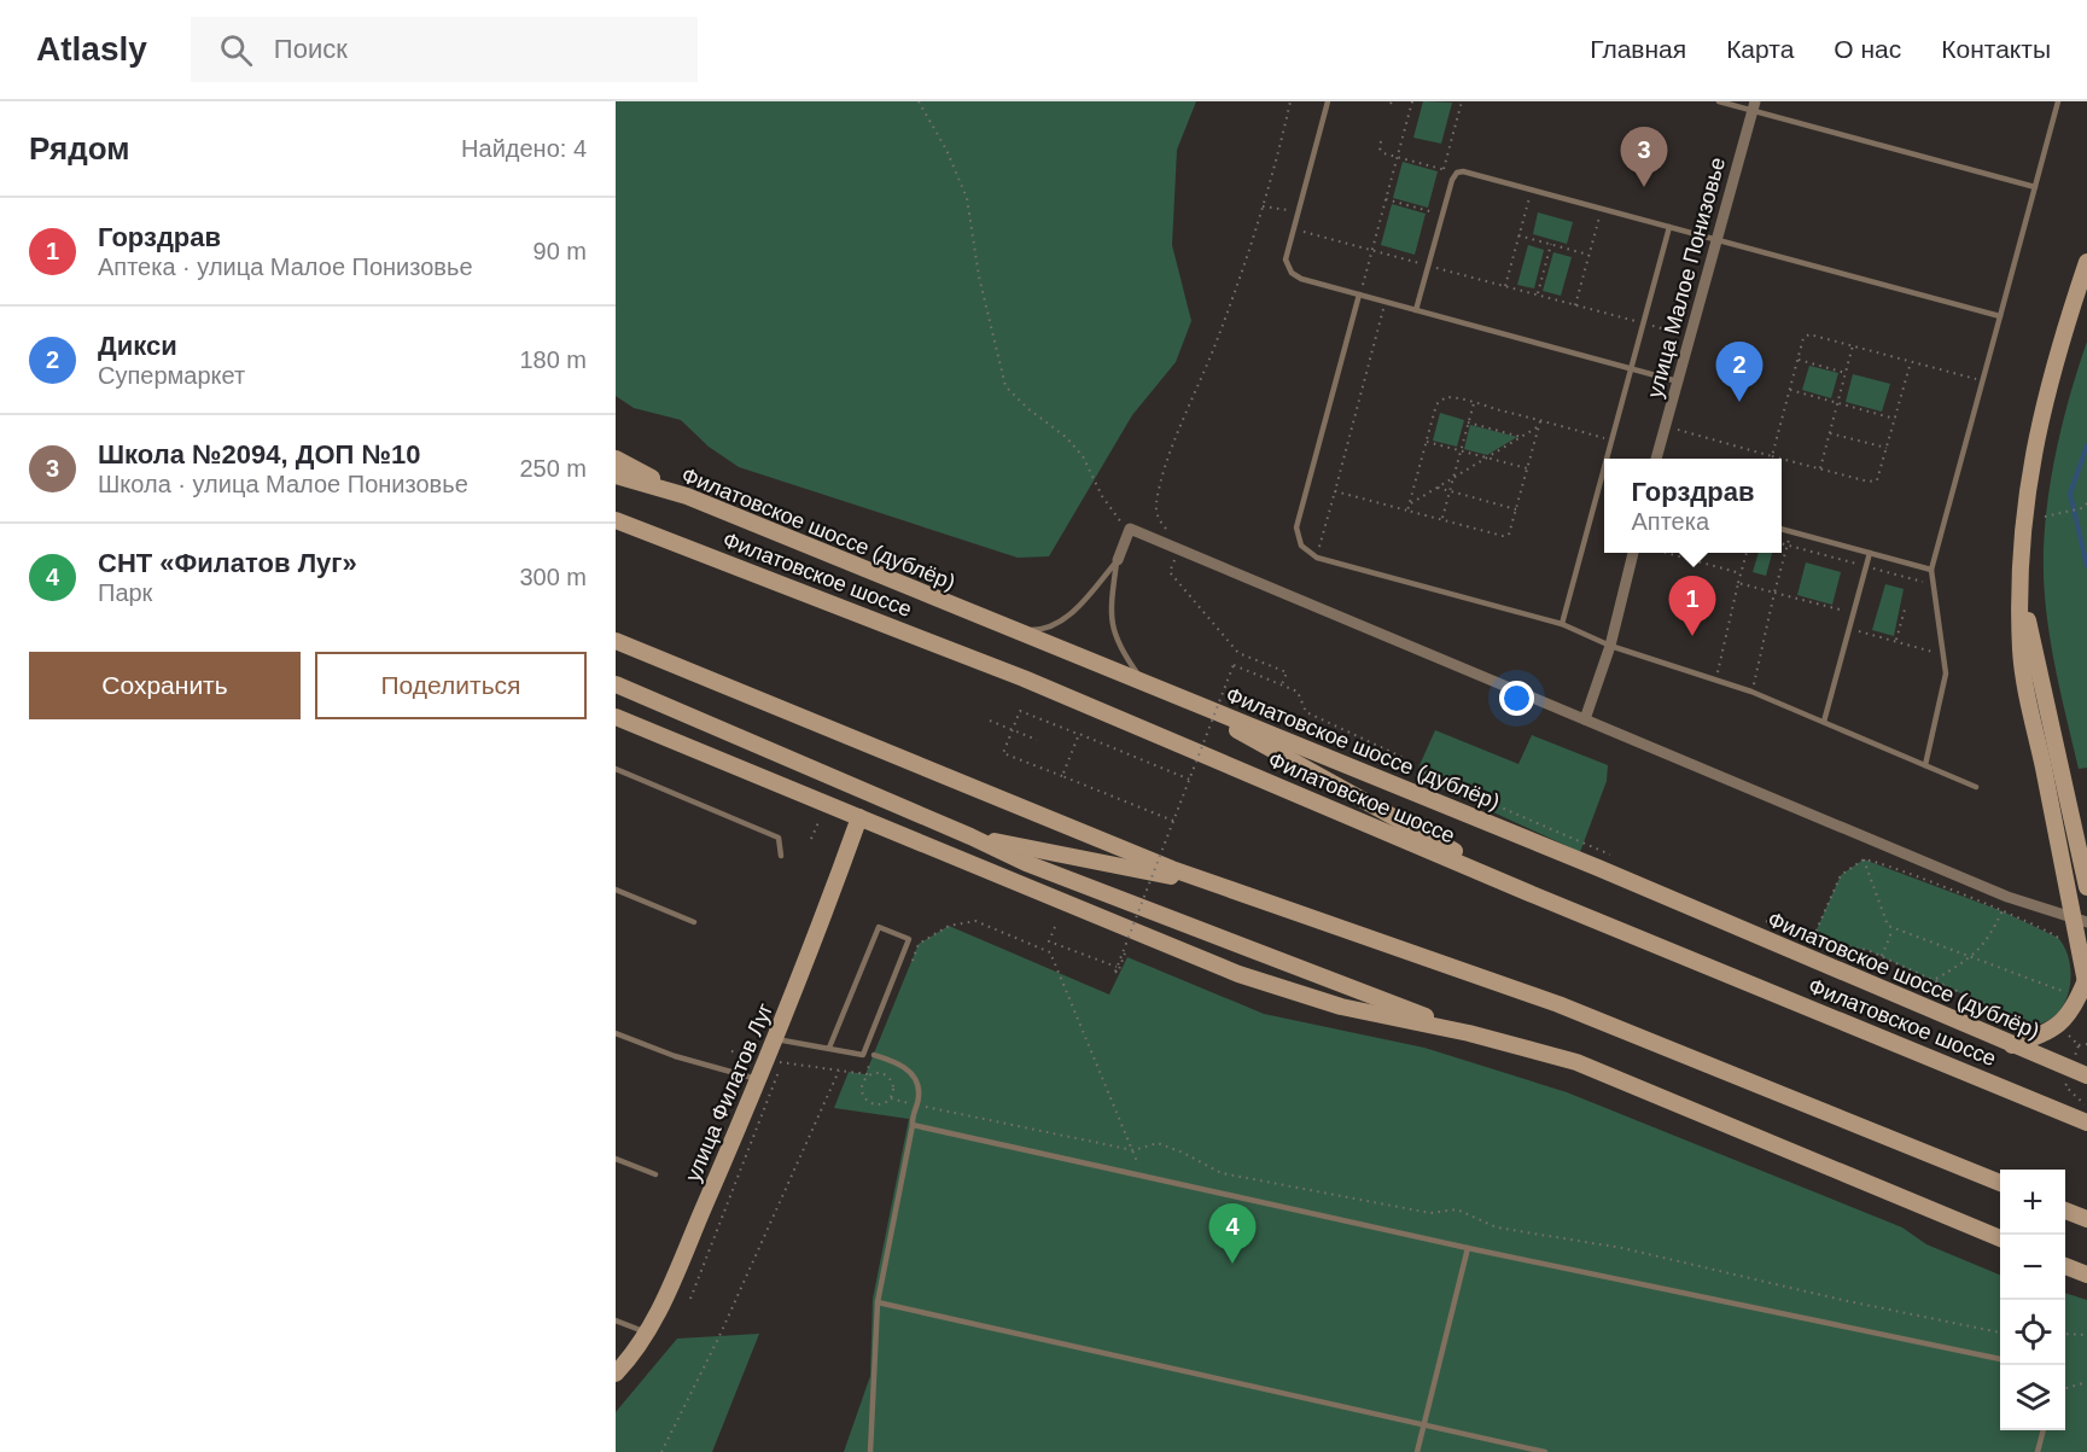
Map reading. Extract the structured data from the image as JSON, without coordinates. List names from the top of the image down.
{
  "streets": {
    "street": [
      "улица Малое Понизовье",
      "Филатовское шоссе (дублёр)",
      "Филатовское шоссе",
      "улица Филатов Луг"
    ]
  },
  "page": {
    "header": "Atlasly",
    "search": "Поиск",
    "nav": [
      "Главная",
      "Карта",
      "О нас",
      "Контакты"
    ],
    "heading": ["Рядом", "Найдено: 4"],
    "pins": [
      "3",
      "2",
      "1",
      "4"
    ],
    "list": [
      {
        "mark": "1",
        "name": "Горздрав",
        "note": "Аптека · улица Малое Понизовье",
        "value": "90 m"
      },
      {
        "mark": "2",
        "name": "Дикси",
        "note": "Супермаркет",
        "value": "180 m"
      },
      {
        "mark": "3",
        "name": "Школа №2094, ДОП №10",
        "note": "Школа · улица Малое Понизовье",
        "value": "250 m"
      },
      {
        "mark": "4",
        "name": "СНТ «Филатов Луг»",
        "note": "Парк",
        "value": "300 m"
      }
    ],
    "popup": ["Горздрав", "Аптека"],
    "buttons": ["Сохранить", "Поделиться"],
    "map_buttons": ["+", "−"]
  }
}
